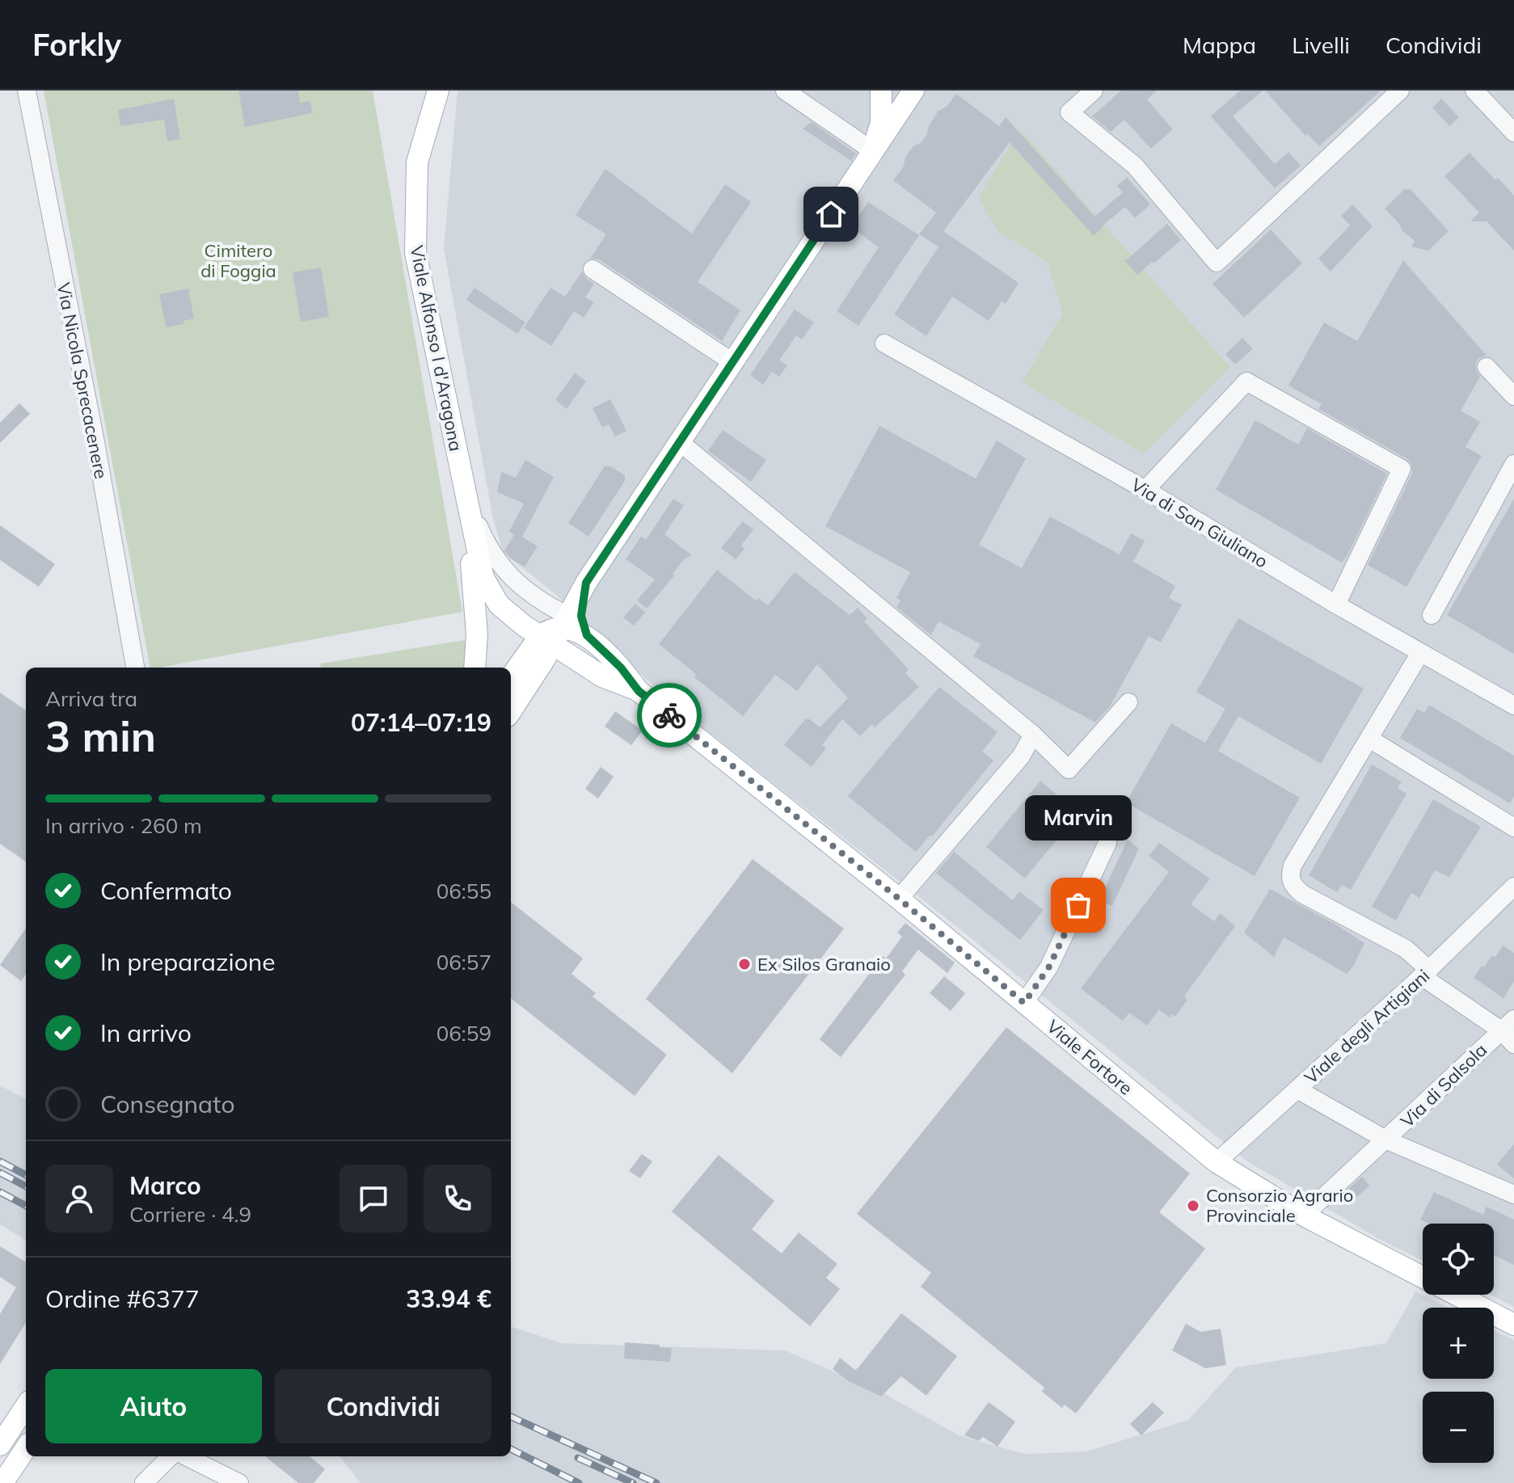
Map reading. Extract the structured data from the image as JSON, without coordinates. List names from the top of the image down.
{
  "streets": {
    "main road": ["Viale Alfonso I d'Aragona", "Viale Fortore"],
    "street": [
      "Via Nicola Sprecacenere",
      "Via di San Giuliano",
      "Viale degli Artigiani",
      "Via di Salsola"
    ]
  },
  "crossings": [
    ["Viale Alfonso I d'Aragona", "Viale Fortore"],
    ["Viale degli Artigiani", "Viale Fortore"],
    ["Viale Fortore", "Via di Salsola"]
  ],
  "parks": ["Cimitero di Foggia"],
  "places": ["Marvin", "Ex Silos Granaio", "Consorzio Agrario Provinciale"],
  "page": {
    "header": "Forkly",
    "nav": ["Mappa", "Livelli", "Condividi"],
    "heading": ["3 min", "Arriva tra", "07:14–07:19"],
    "panel": [
      "Marco",
      "Corriere · 4.9",
      "Ordine #6377",
      "33.94 €"
    ],
    "bar": "In arrivo · 260 m",
    "bubble": "Marvin",
    "list": [
      ["Confermato", "06:55"],
      ["In preparazione", "06:57"],
      ["In arrivo", "06:59"],
      "Consegnato"
    ],
    "map_buttons": ["+", "−"],
    "buttons": ["Aiuto", "Condividi"]
  }
}
